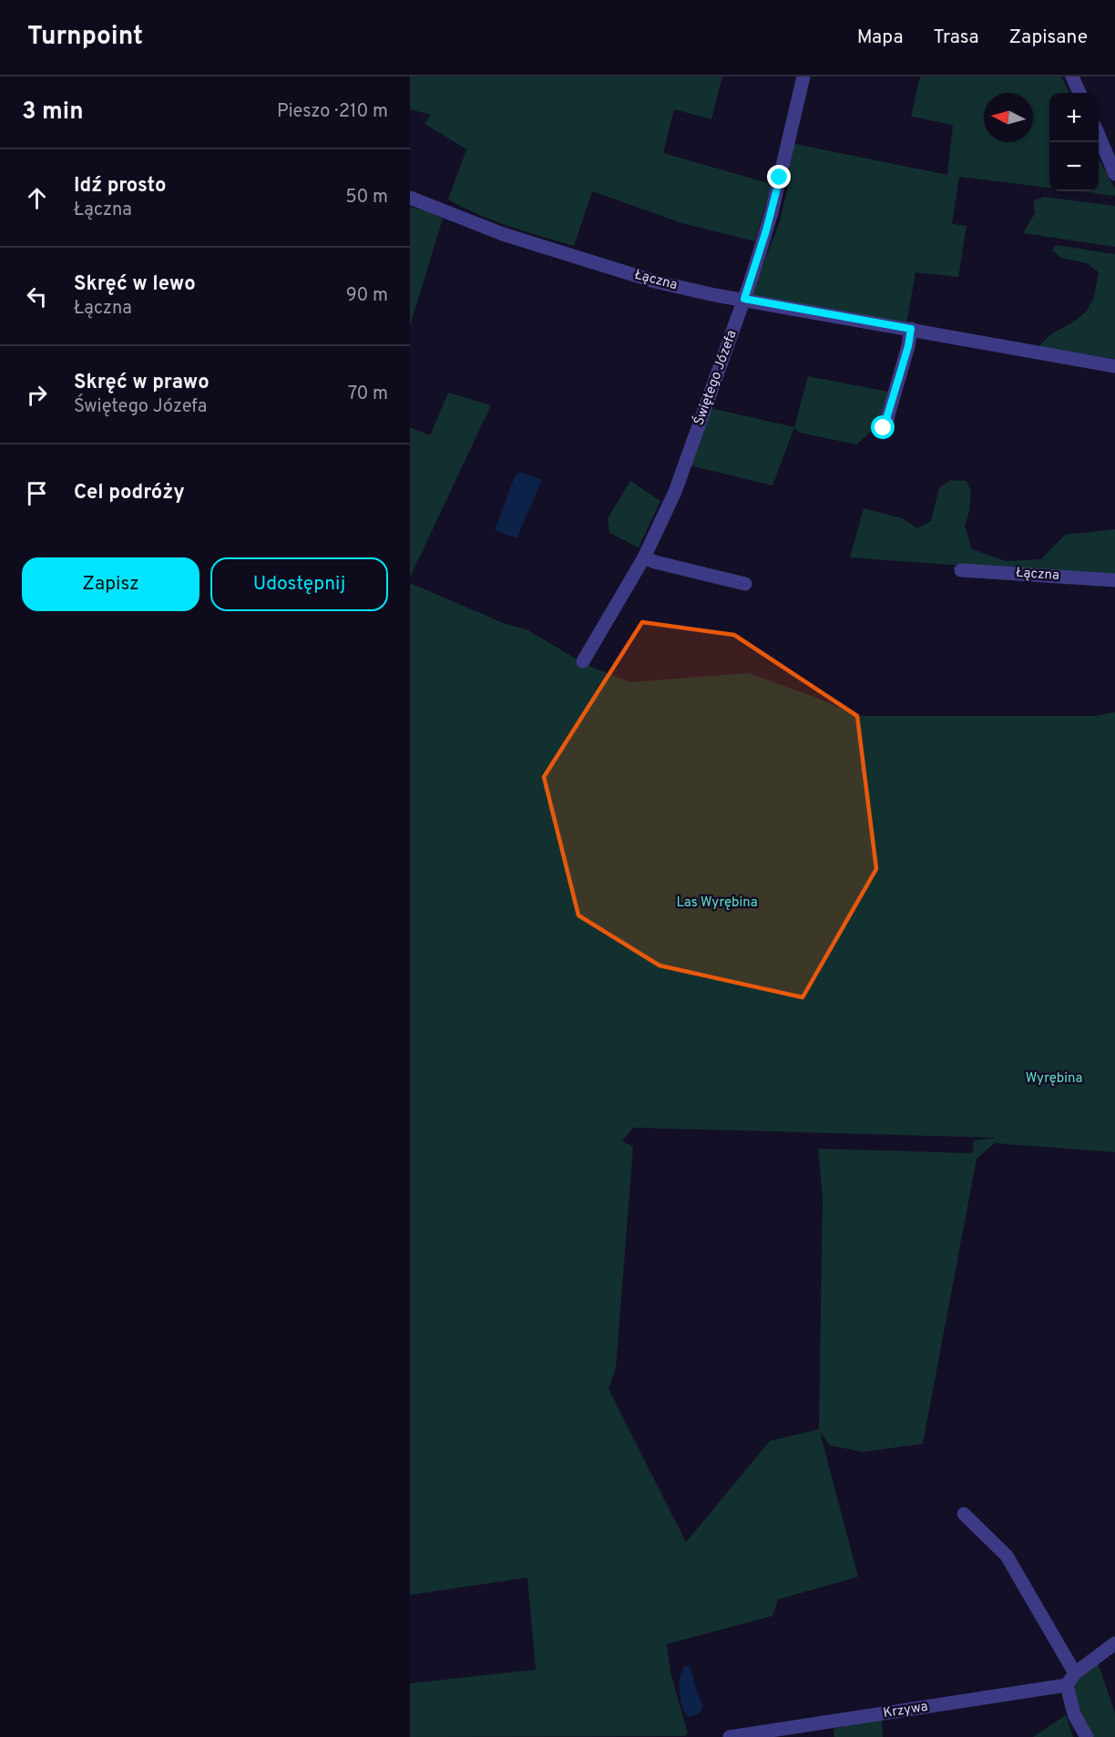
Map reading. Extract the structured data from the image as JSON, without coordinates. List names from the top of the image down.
{
  "streets": {
    "street": ["Łączna", "Świętego Józefa", "Krzywa"]
  },
  "crossings": [
    ["Łączna", "Świętego Józefa"]
  ],
  "parks": ["Las Wyrębina", "Wyrębina"],
  "north": "left",
  "page": {
    "header": "Turnpoint",
    "nav": ["Mapa", "Trasa", "Zapisane"],
    "heading": ["3 min", "Pieszo · 210 m"],
    "map_buttons": ["+", "−"],
    "list": [
      ["Idź prosto", "Łączna", "50 m"],
      ["Skręć w lewo", "Łączna", "90 m"],
      ["Skręć w prawo", "Świętego Józefa", "70 m"],
      "Cel podróży"
    ],
    "buttons": ["Zapisz", "Udostępnij"]
  }
}
